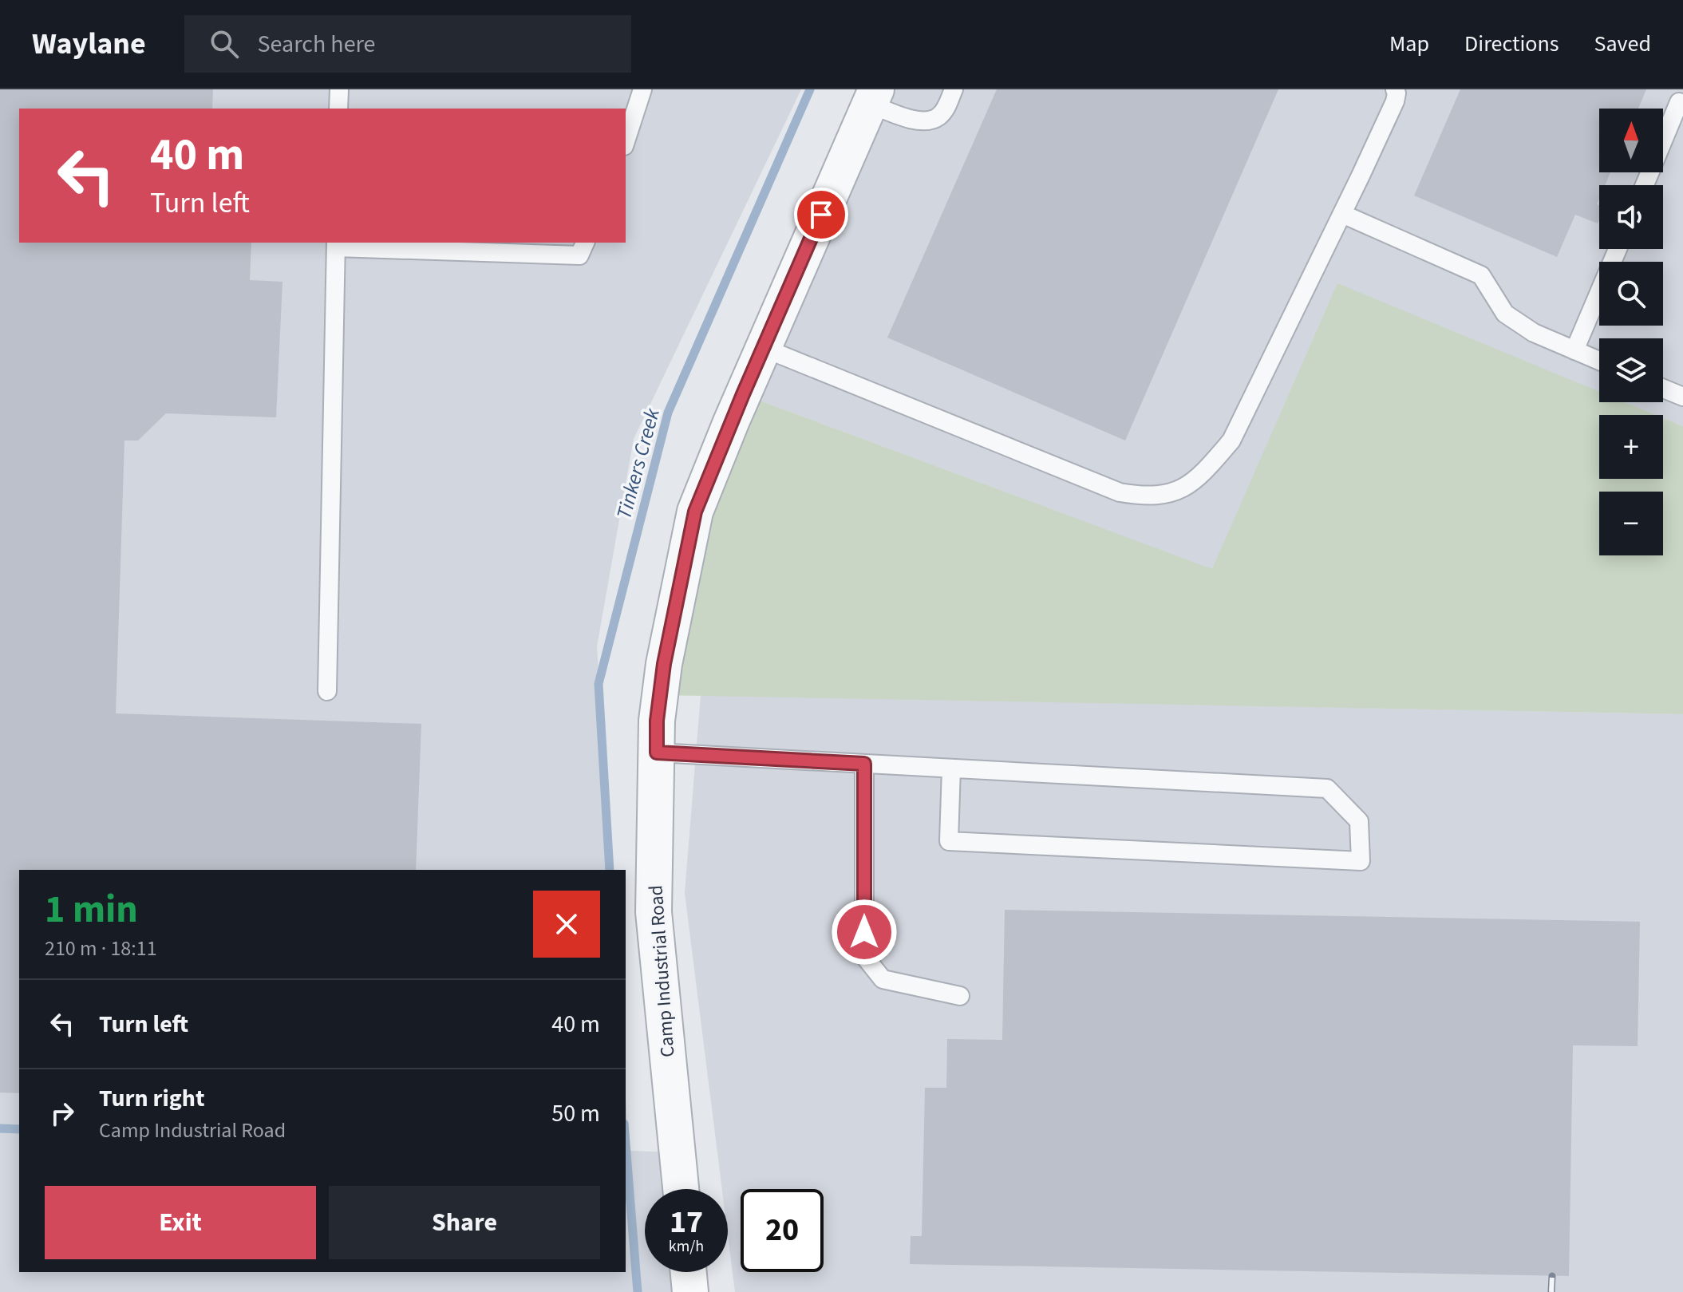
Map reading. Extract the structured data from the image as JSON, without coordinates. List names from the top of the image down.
{
  "streets": {
    "street": ["Camp Industrial Road"]
  },
  "water": ["Tinkers Creek"],
  "north": "top",
  "page": {
    "header": "Waylane",
    "search": "Search here",
    "nav": ["Map", "Directions", "Saved"],
    "map_buttons": ["+", "−"],
    "turn": ["40 m", "Turn left"],
    "heading": ["1 min", "210 m · 18:11"],
    "list": [
      {
        "name": "Turn left",
        "value": "40 m"
      },
      {
        "name": "Turn right",
        "note": "Camp Industrial Road",
        "value": "50 m"
      }
    ],
    "buttons": ["Exit", "Share"],
    "speed": "17 km/h",
    "limit": "20"
  }
}
